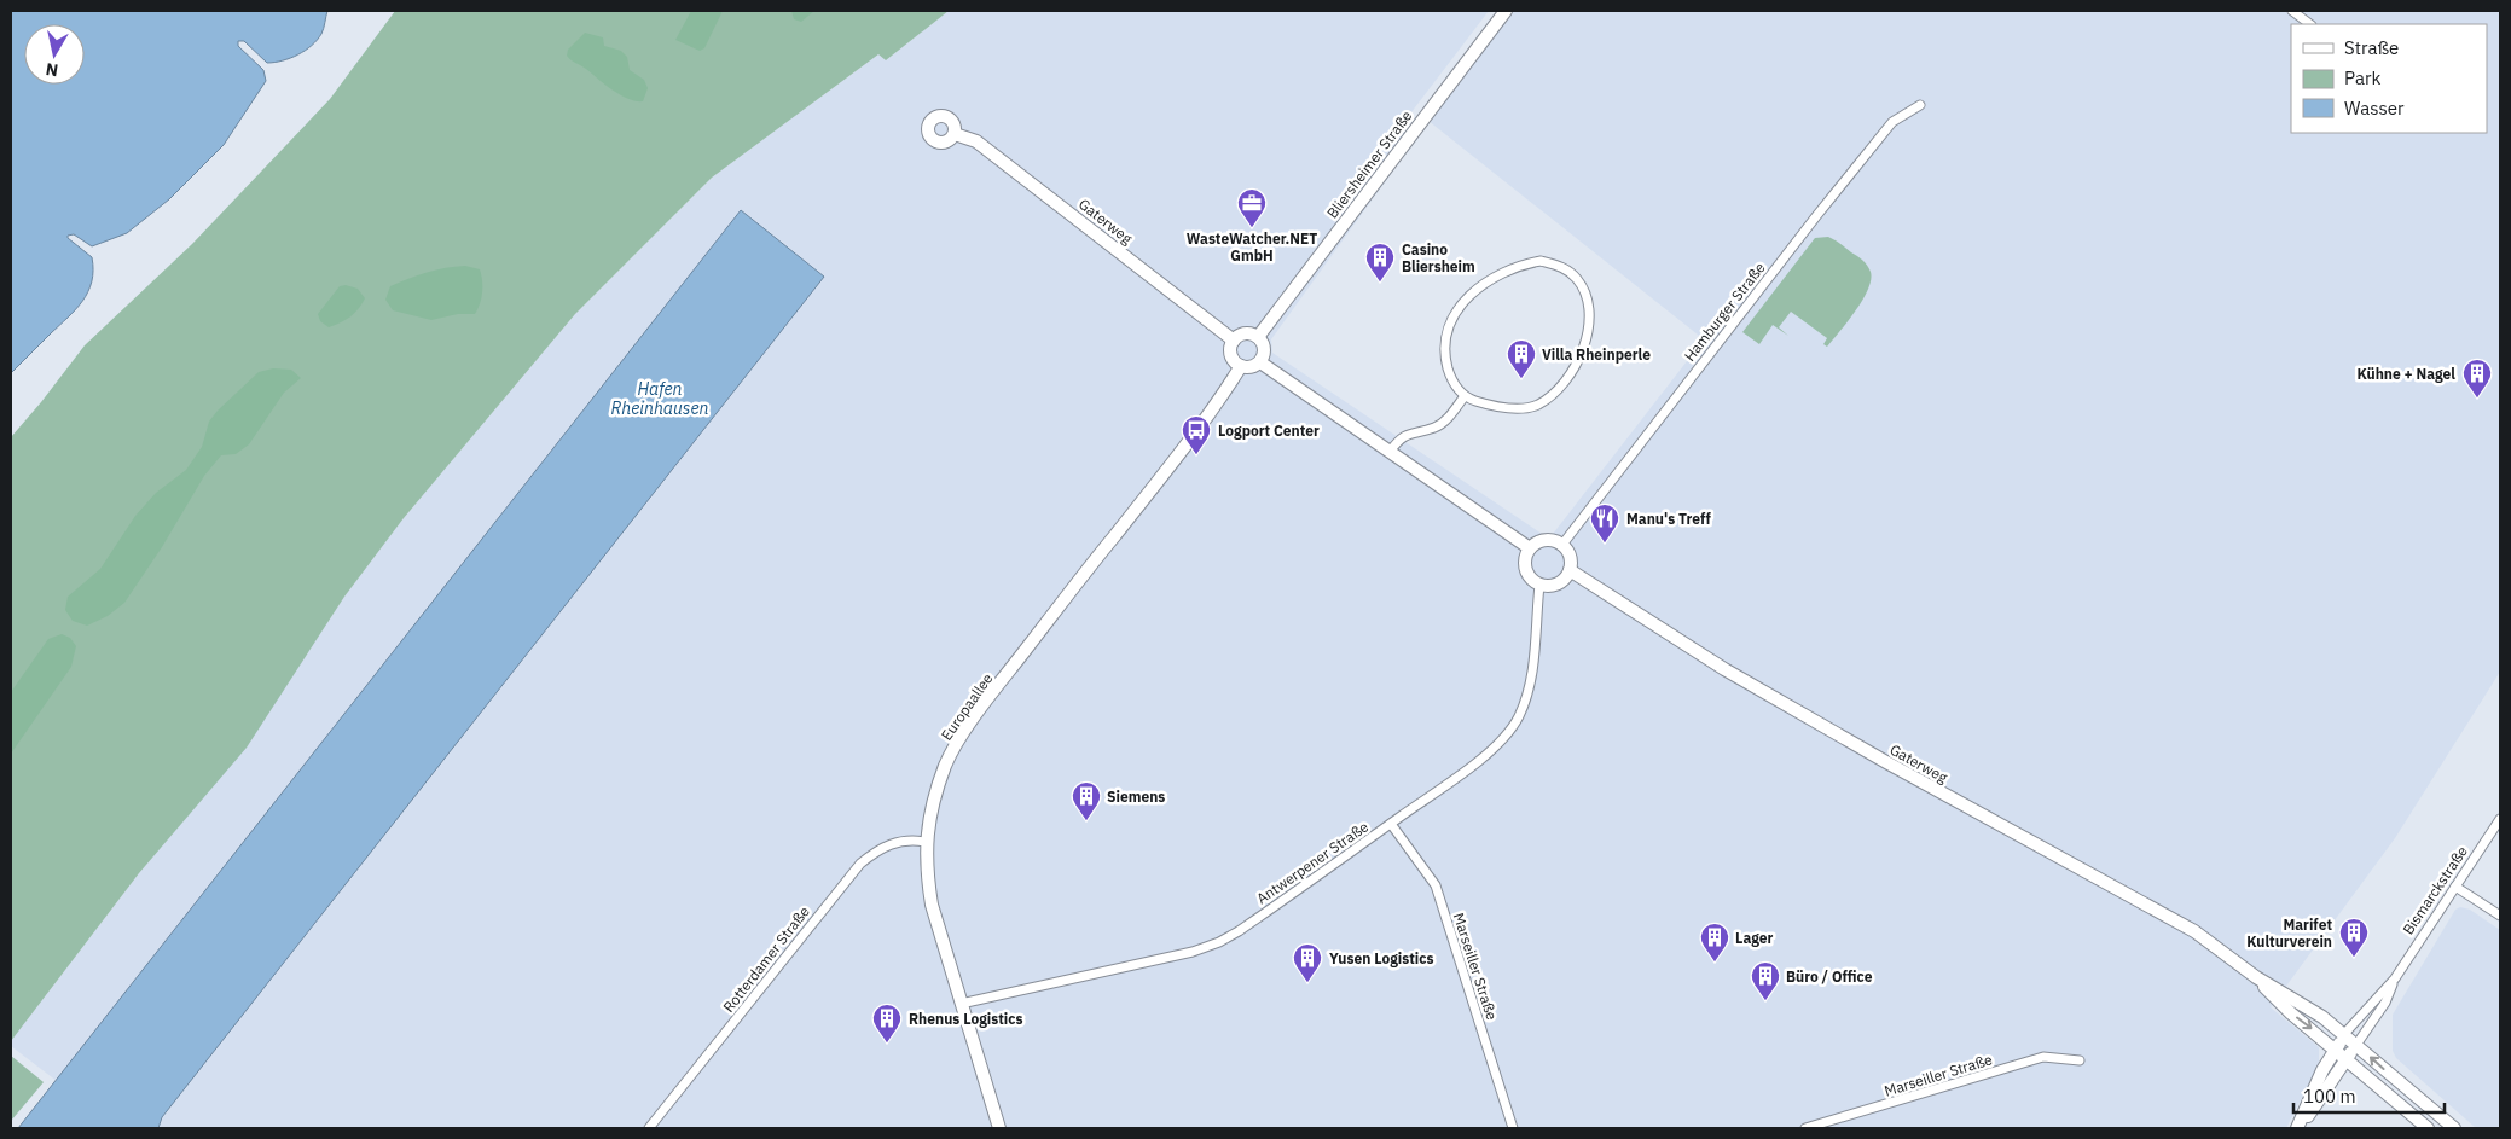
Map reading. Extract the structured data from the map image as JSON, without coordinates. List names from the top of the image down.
{
  "streets": {
    "main road": [
      "Bliersheimer Straße",
      "Gaterweg",
      "Europaallee",
      "Bismarckstraße"
    ],
    "street": [
      "Hamburger Straße",
      "Antwerpener Straße",
      "Rotterdamer Straße",
      "Marseiller Straße"
    ]
  },
  "crossings": [
    ["Bliersheimer Straße", "Gaterweg"],
    ["Bliersheimer Straße", "Europaallee"],
    ["Gaterweg", "Hamburger Straße"],
    ["Gaterweg", "Europaallee"],
    ["Gaterweg", "Antwerpener Straße"],
    ["Gaterweg", "Bismarckstraße"],
    ["Hamburger Straße", "Antwerpener Straße"],
    ["Europaallee", "Antwerpener Straße"],
    ["Europaallee", "Rotterdamer Straße"],
    ["Antwerpener Straße", "Marseiller Straße"]
  ],
  "water": ["Hafen Rheinhausen"],
  "places": {
    "office": ["WasteWatcher.NET GmbH"],
    "building": [
      "Casino Bliersheim",
      "Villa Rheinperle",
      "Kühne + Nagel",
      "Siemens",
      "Marifet Kulturverein",
      "Lager",
      "Yusen Logistics",
      "Büro / Office",
      "Rhenus Logistics"
    ],
    "bus stop": ["Logport Center"],
    "restaurant": ["Manu's Treff"]
  },
  "legend": ["Straße", "Park", "Wasser"],
  "scale_bar": "100 m",
  "north": "bottom"
}
